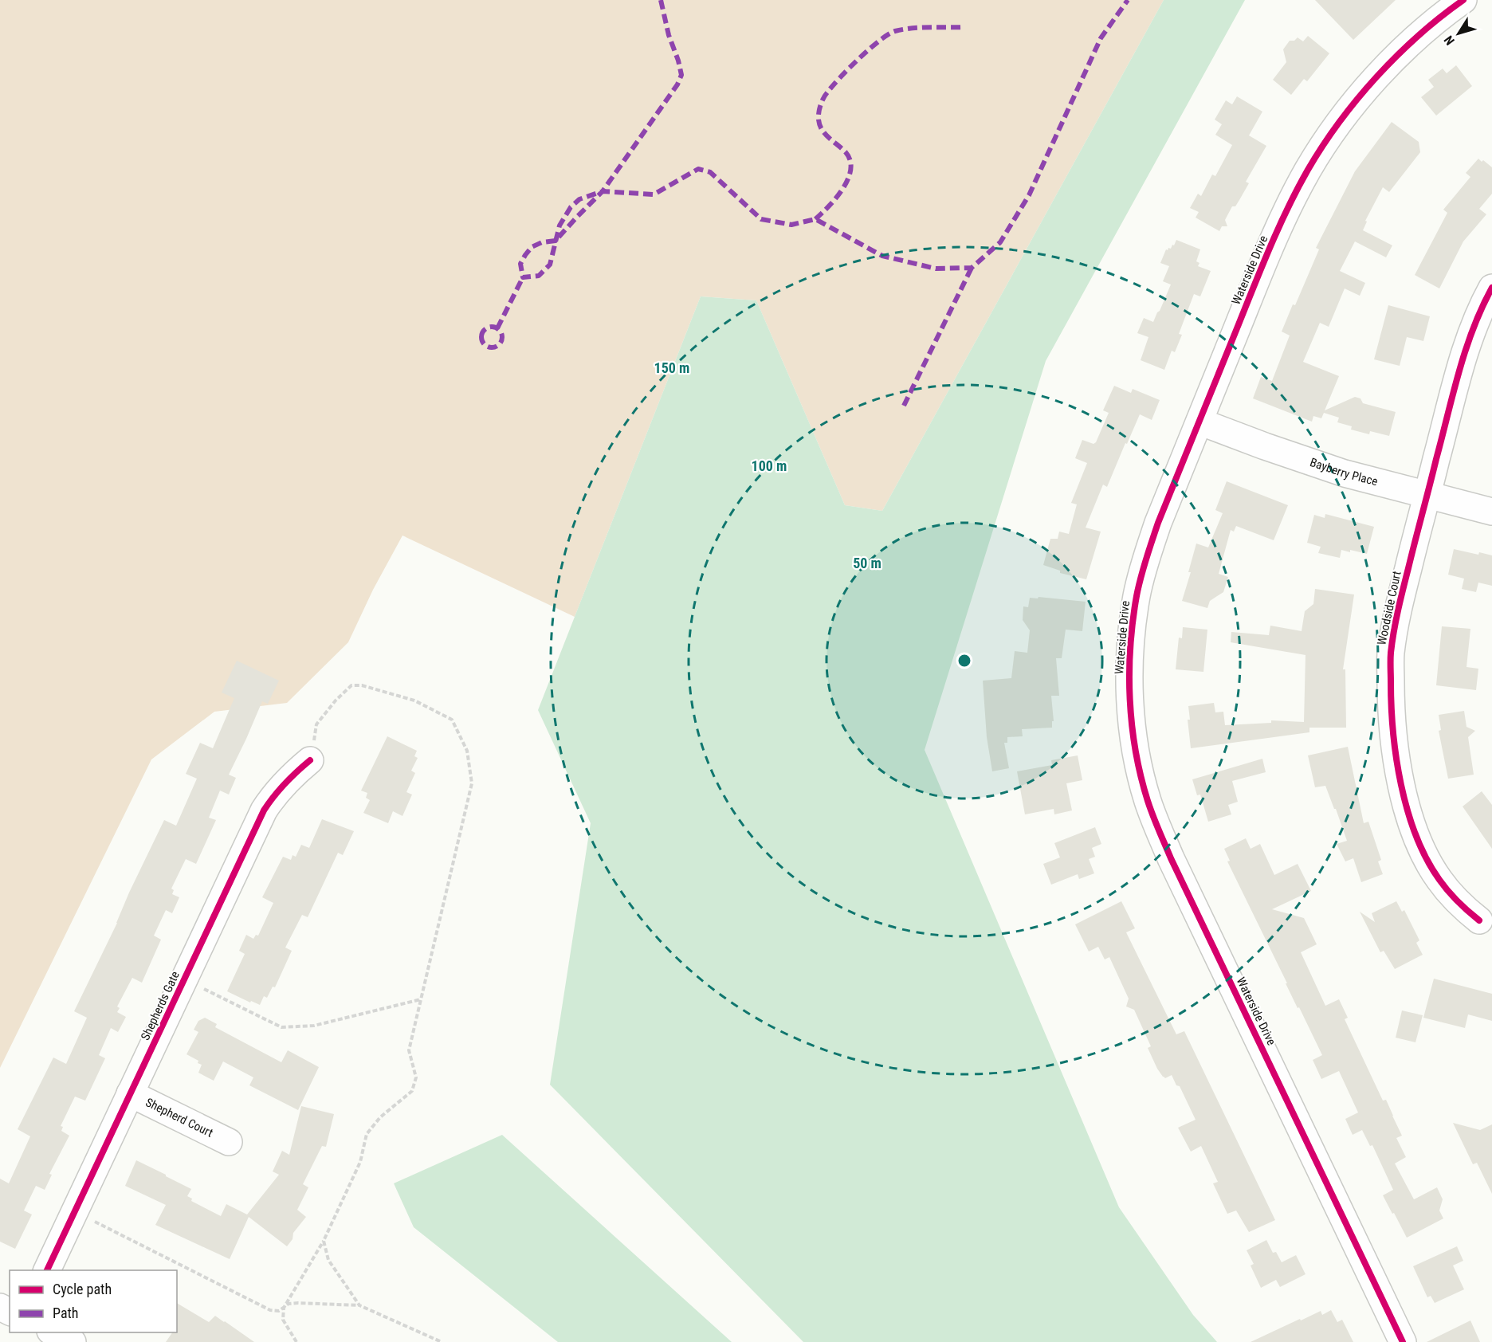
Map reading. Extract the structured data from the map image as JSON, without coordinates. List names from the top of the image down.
{
  "streets": {
    "street": [
      "Waterside Drive",
      "Bayberry Place",
      "Woodside Court",
      "Shepherds Gate",
      "Shepherd Court"
    ]
  },
  "crossings": [
    ["Waterside Drive", "Bayberry Place"],
    ["Bayberry Place", "Woodside Court"],
    ["Shepherds Gate", "Shepherd Court"]
  ],
  "legend": ["Cycle path", "Path"],
  "north": "bottom left",
  "rings": ["150 m", "100 m", "50 m"]
}
